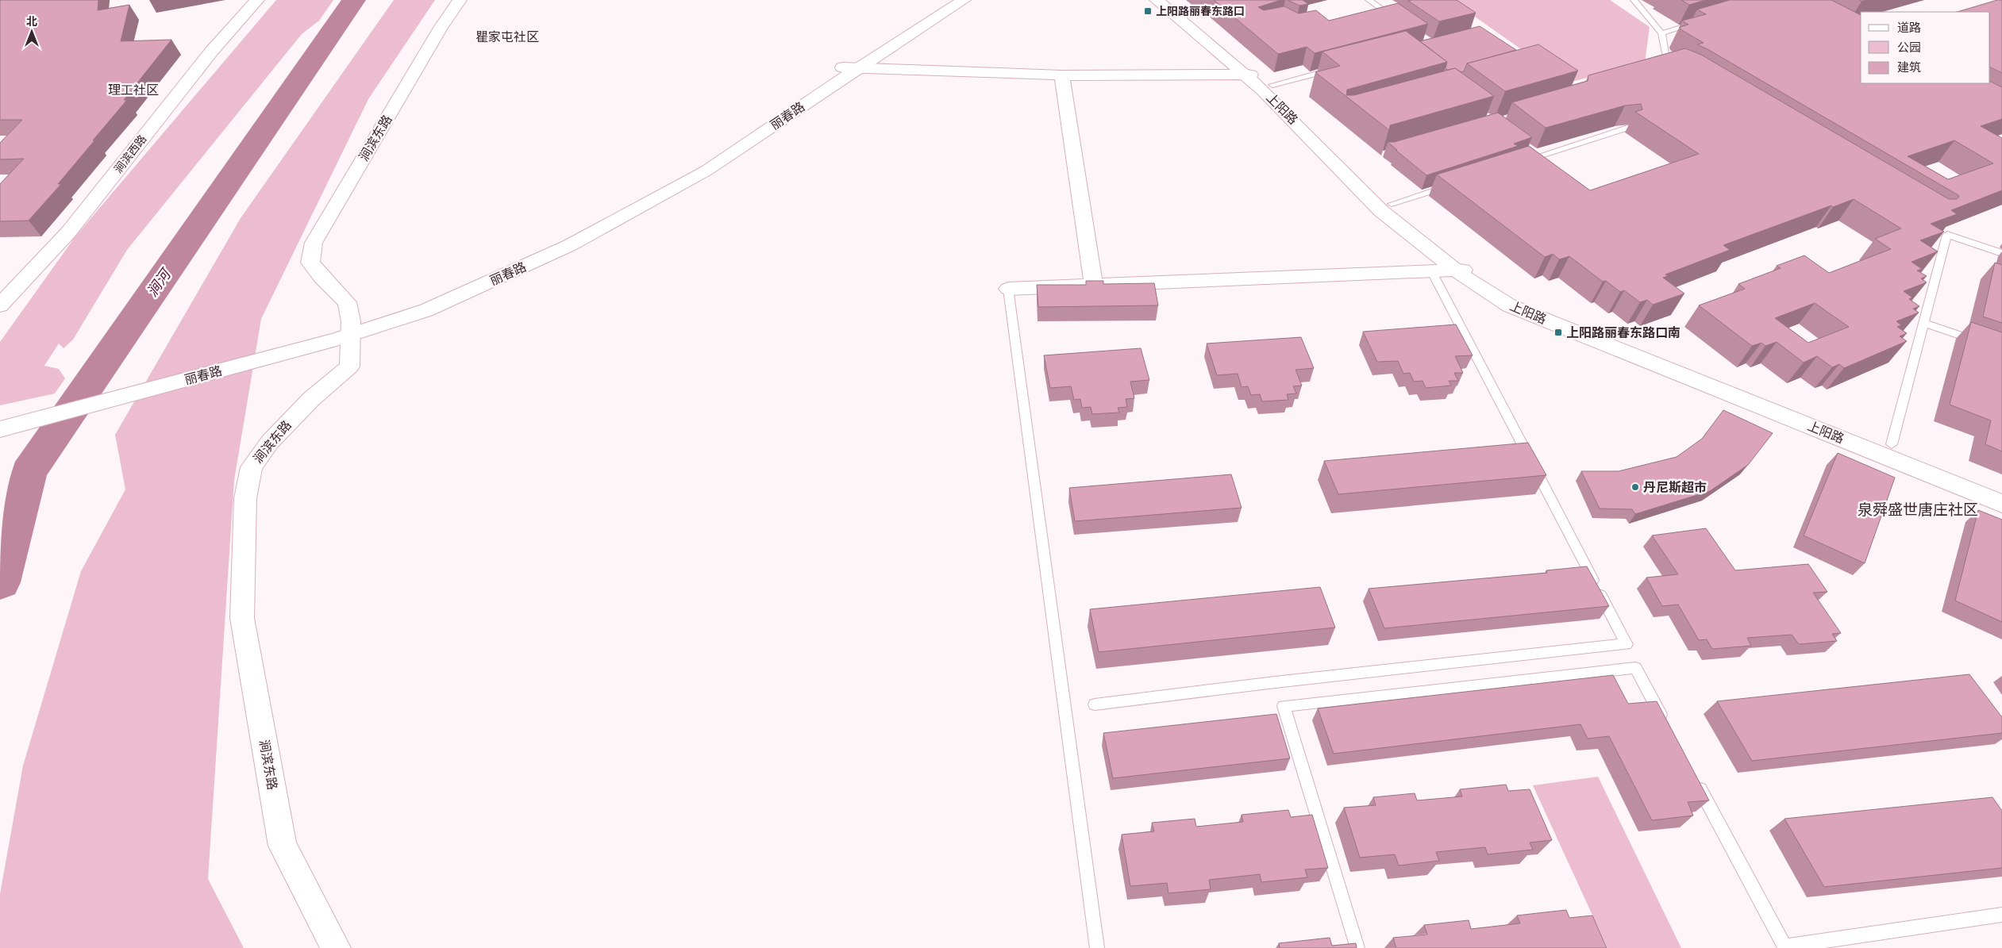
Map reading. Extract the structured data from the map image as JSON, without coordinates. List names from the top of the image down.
{
  "streets": {
    "street": [
      "上阳路",
      "丽春路",
      "涧滨东路",
      "涧滨西路"
    ]
  },
  "crossings": [
    ["丽春路", "涧滨东路"]
  ],
  "districts": ["瞿家屯社区", "理工社区", "泉舜盛世唐庄社区"],
  "water": ["涧河"],
  "places": {
    "transit": ["上阳路丽春东路口", "上阳路丽春东路口南"],
    "other": ["丹尼斯超市"]
  },
  "legend": ["道路", "公园", "建筑"],
  "north": "top"
}
